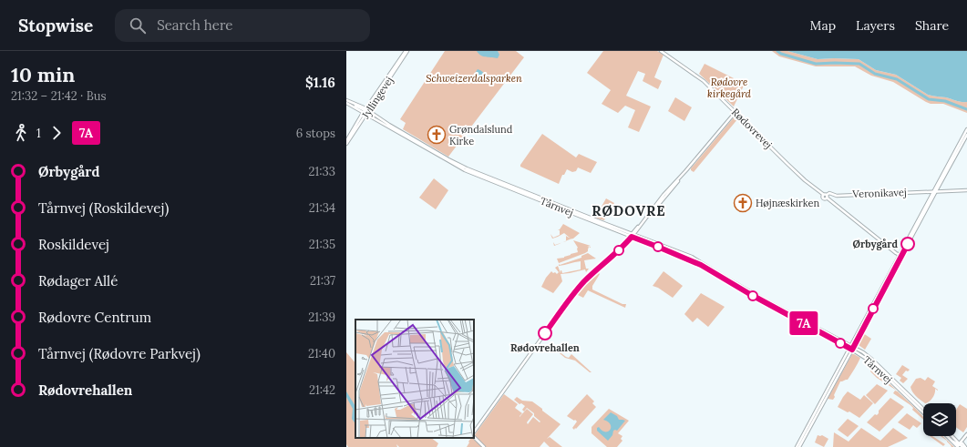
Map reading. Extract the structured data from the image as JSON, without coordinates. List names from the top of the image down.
{
  "streets": {
    "street": [
      "Jyllingevej",
      "Rødovrevej",
      "Veronikavej",
      "Tårnvej"
    ]
  },
  "crossings": [
    ["Jyllingevej", "Tårnvej"],
    ["Rødovrevej", "Veronikavej"]
  ],
  "districts": ["RØDOVRE"],
  "parks": ["Schweizerdalsparken", "Rødovre kirkegård"],
  "places": {
    "church": ["Grøndalslund Kirke", "Højnæskirken"],
    "other": ["Ørbygård", "Rødovrehallen"]
  },
  "lines": ["bus line 7A"],
  "page": {
    "header": "Stopwise",
    "search": "Search here",
    "nav": ["Map", "Layers", "Share"],
    "heading": ["10 min", "21:32 – 21:42 · Bus", "$1.16"],
    "on_map": "7A",
    "legs": ["1", "7A", "6 stops"],
    "list": [
      {
        "name": "Ørbygård",
        "value": "21:33"
      },
      {
        "name": "Tårnvej (Roskildevej)",
        "value": "21:34"
      },
      {
        "name": "Roskildevej",
        "value": "21:35"
      },
      {
        "name": "Rødager Allé",
        "value": "21:37"
      },
      {
        "name": "Rødovre Centrum",
        "value": "21:39"
      },
      {
        "name": "Tårnvej (Rødovre Parkvej)",
        "value": "21:40"
      },
      {
        "name": "Rødovrehallen",
        "value": "21:42"
      }
    ]
  }
}
